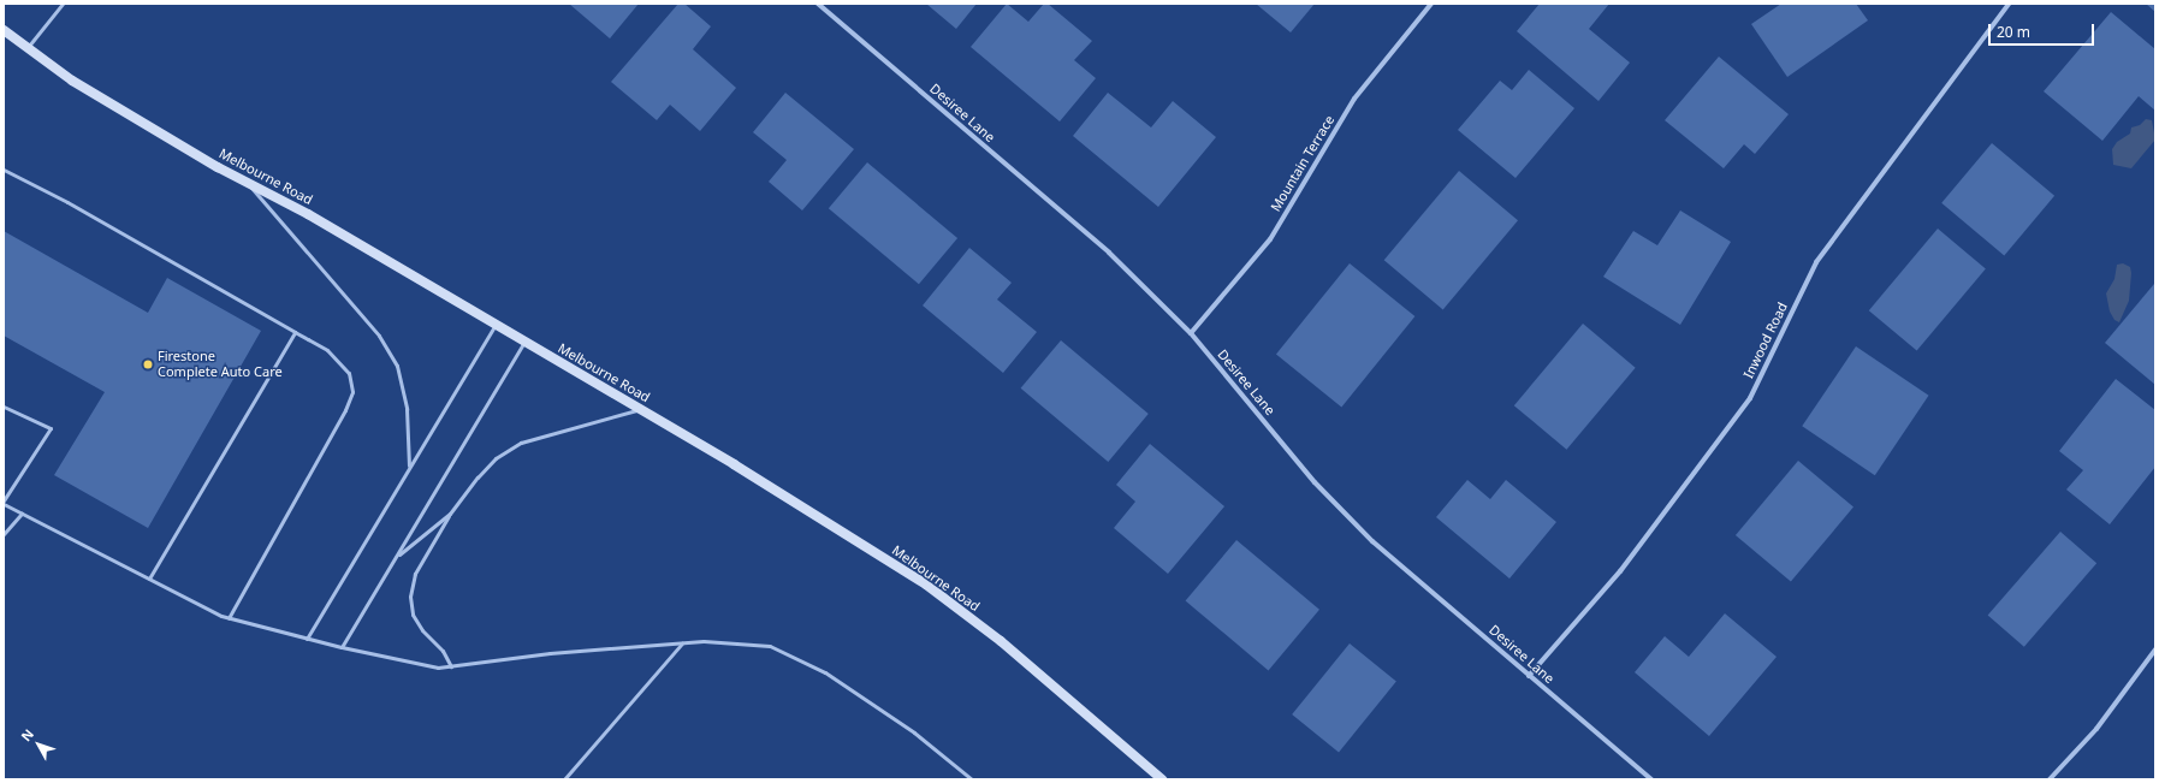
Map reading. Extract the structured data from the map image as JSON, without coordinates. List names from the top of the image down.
{
  "streets": {
    "main road": ["Melbourne Road"],
    "street": ["Desiree Lane", "Mountain Terrace", "Inwood Road"]
  },
  "crossings": [
    ["Desiree Lane", "Mountain Terrace"],
    ["Desiree Lane", "Inwood Road"]
  ],
  "places": ["Firestone Complete Auto Care"],
  "scale_bar": "20 m",
  "north": "top left"
}
